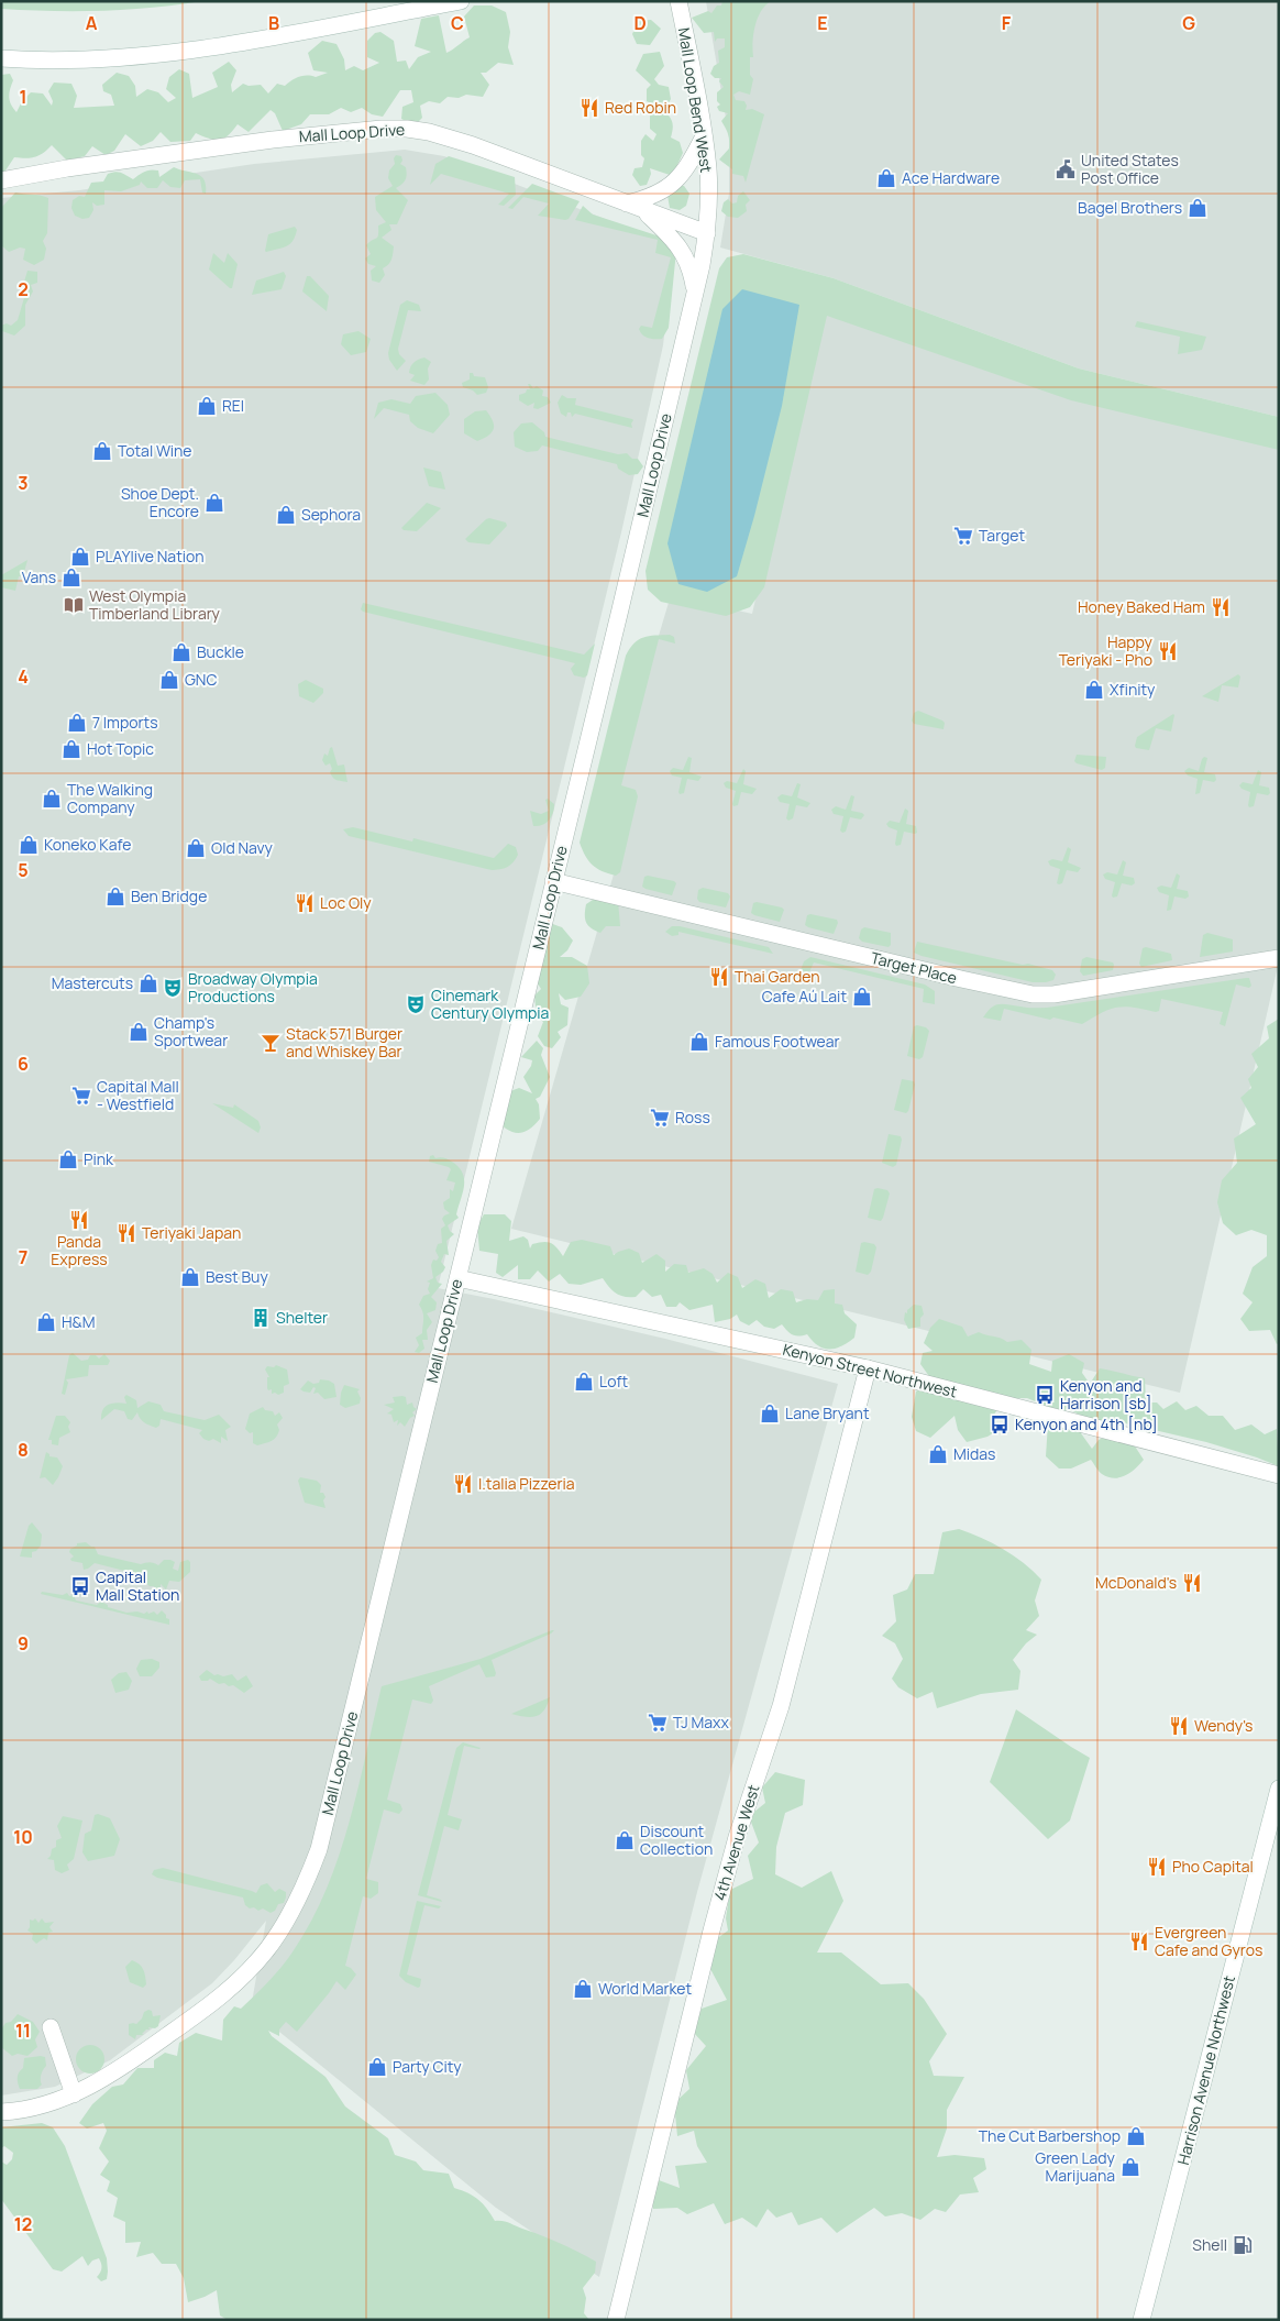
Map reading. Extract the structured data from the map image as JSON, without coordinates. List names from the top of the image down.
{
  "streets": {
    "street": [
      "Mall Loop Bend West",
      "Mall Loop Drive",
      "Target Place",
      "Kenyon Street Northwest",
      "4th Avenue West",
      "Harrison Avenue Northwest"
    ]
  },
  "crossings": [
    ["Mall Loop Bend West", "Mall Loop Drive"],
    ["Mall Loop Drive", "Target Place"],
    ["Mall Loop Drive", "Kenyon Street Northwest"],
    ["Kenyon Street Northwest", "4th Avenue West"]
  ],
  "places": {
    "restaurant": [
      "Red Robin",
      "Honey Baked Ham",
      "Happy Teriyaki - Pho",
      "Loc Oly",
      "Thai Garden",
      "Panda Express",
      "Teriyaki Japan",
      "I.talia Pizzeria",
      "McDonald's",
      "Wendy's",
      "Pho Capital",
      "Evergreen Cafe and Gyros"
    ],
    "public building": ["United States Post Office"],
    "shop": [
      "Ace Hardware",
      "Bagel Brothers",
      "REI",
      "Total Wine",
      "Shoe Dept. Encore",
      "Sephora",
      "PLAYlive Nation",
      "Vans",
      "Buckle",
      "GNC",
      "Xfinity",
      "7 Imports",
      "Hot Topic",
      "The Walking Company",
      "Koneko Kafe",
      "Old Navy",
      "Ben Bridge",
      "Mastercuts",
      "Cafe Aú Lait",
      "Champ's Sportwear",
      "Famous Footwear",
      "Pink",
      "Best Buy",
      "H&M",
      "Loft",
      "Lane Bryant",
      "Midas",
      "Discount Collection",
      "World Market",
      "Party City",
      "The Cut Barbershop",
      "Green Lady Marijuana"
    ],
    "supermarket": [
      "Target",
      "Capital Mall - Westfield",
      "Ross",
      "TJ Maxx"
    ],
    "library": ["West Olympia Timberland Library"],
    "theatre": ["Broadway Olympia Productions", "Cinemark Century Olympia"],
    "bar": ["Stack 571 Burger and Whiskey Bar"],
    "building": ["Shelter"],
    "bus stop": ["Kenyon and Harrison [sb]", "Kenyon and 4th [nb]", "Capital Mall Station"],
    "fuel station": ["Shell"]
  },
  "grid": {
    "columns": [
      "A",
      "B",
      "C",
      "D",
      "E",
      "F",
      "G"
    ],
    "rows": [
      "1",
      "2",
      "3",
      "4",
      "5",
      "6",
      "7",
      "8",
      "9",
      "10",
      "11",
      "12"
    ]
  }
}
